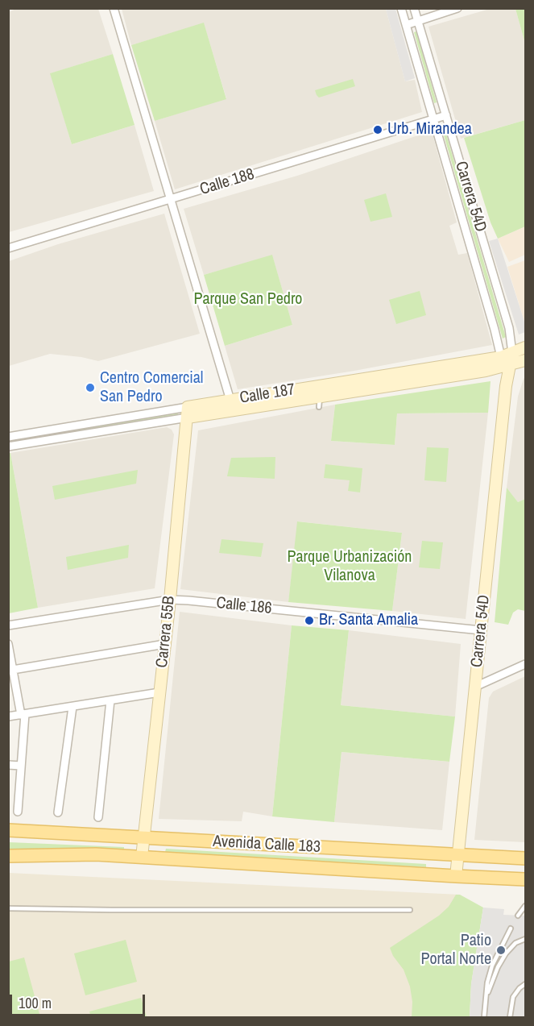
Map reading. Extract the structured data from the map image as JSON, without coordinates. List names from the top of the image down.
{
  "streets": {
    "main road": ["Avenida Calle 183"],
    "street": [
      "Calle 188",
      "Carrera 54D",
      "Calle 187",
      "Calle 186",
      "Carrera 55B"
    ]
  },
  "crossings": [
    ["Calle 188", "Carrera 54D"],
    ["Carrera 54D", "Calle 187"],
    ["Carrera 54D", "Calle 186"],
    ["Carrera 54D", "Avenida Calle 183"],
    ["Calle 187", "Carrera 55B"],
    ["Calle 186", "Carrera 55B"],
    ["Carrera 55B", "Avenida Calle 183"]
  ],
  "parks": ["Parque San Pedro", "Parque Urbanización Vilanova"],
  "places": [
    "Urb. Mirandea",
    "Centro Comercial San Pedro",
    "Br. Santa Amalia",
    "Patio Portal Norte"
  ],
  "scale_bar": "100 m"
}
